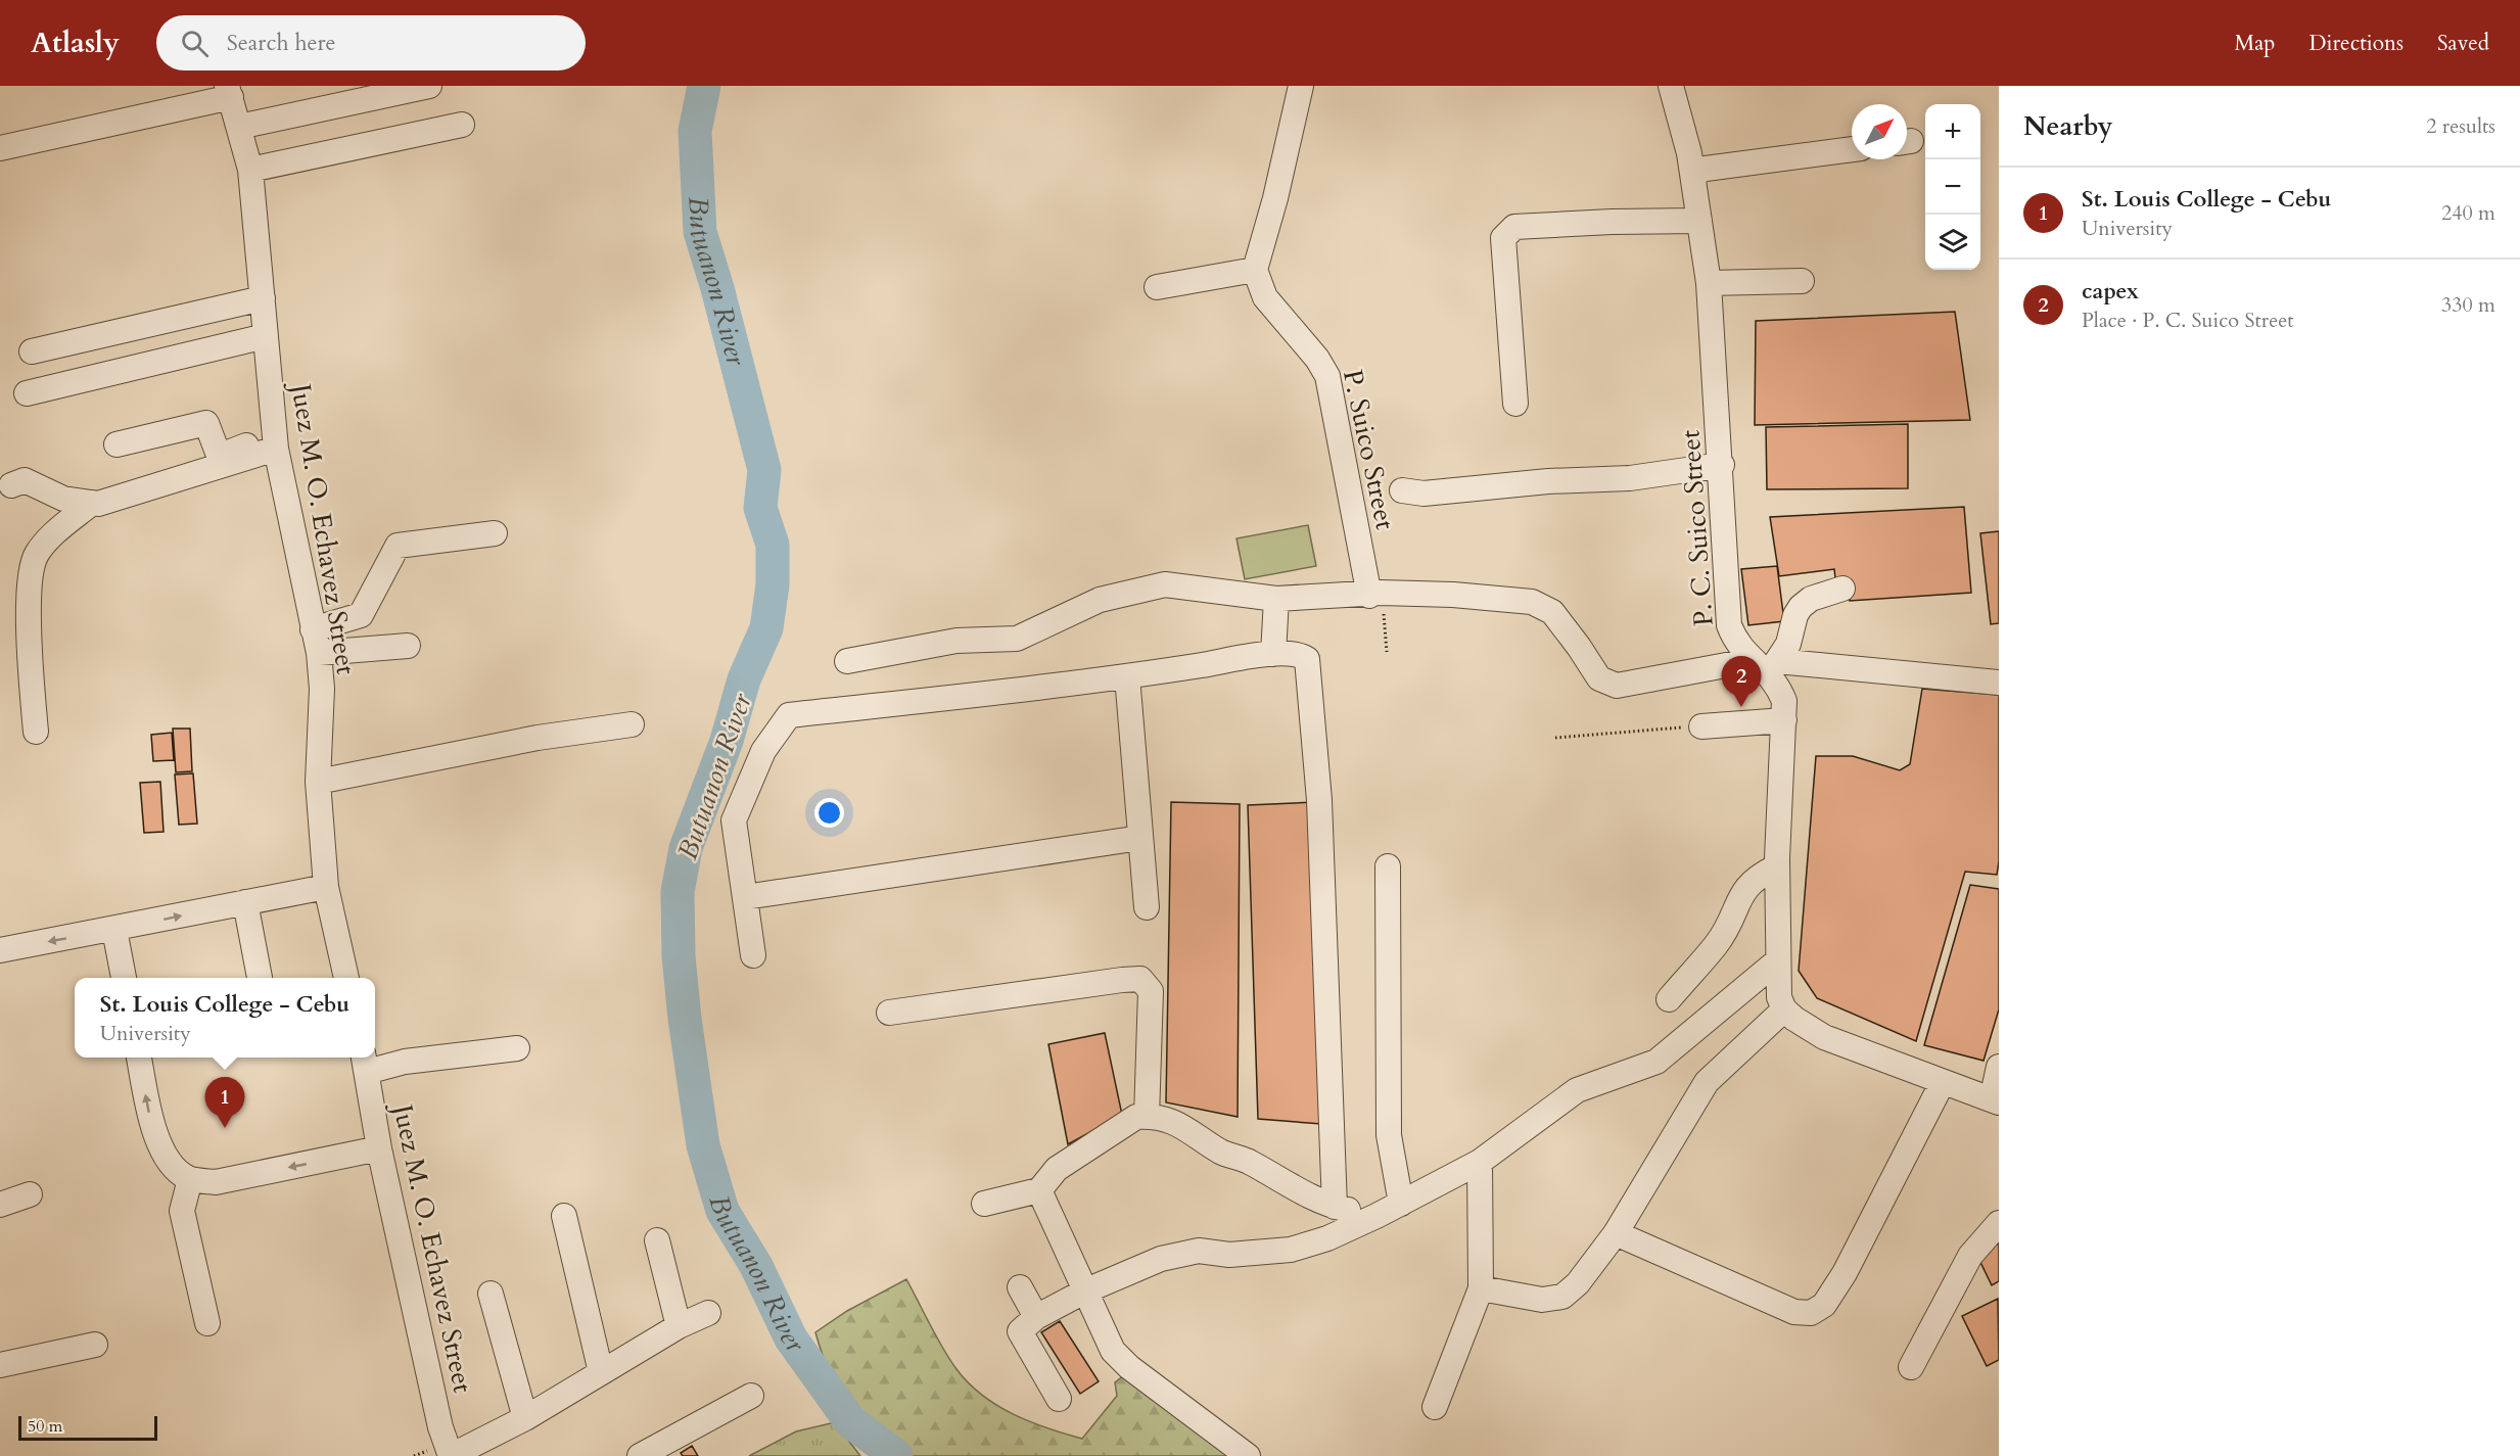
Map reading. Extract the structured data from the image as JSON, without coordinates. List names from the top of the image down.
{
  "streets": {
    "street": ["P. Suico Street", "P. C. Suico Street", "Juez M. O. Echavez Street"]
  },
  "water": ["Butuanon River"],
  "scale_bar": "50 m",
  "north": "top right",
  "page": {
    "header": "Atlasly",
    "search": "Search here",
    "nav": ["Map", "Directions", "Saved"],
    "heading": ["Nearby", "2 results"],
    "map_buttons": ["+", "−"],
    "list": [
      {
        "mark": "1",
        "name": "St. Louis College - Cebu",
        "note": "University",
        "value": "240 m"
      },
      {
        "mark": "2",
        "name": "capex",
        "note": "Place · P. C. Suico Street",
        "value": "330 m"
      }
    ],
    "pins": ["2", "1"],
    "popup": ["St. Louis College - Cebu", "University"],
    "scale": "50 m"
  }
}
